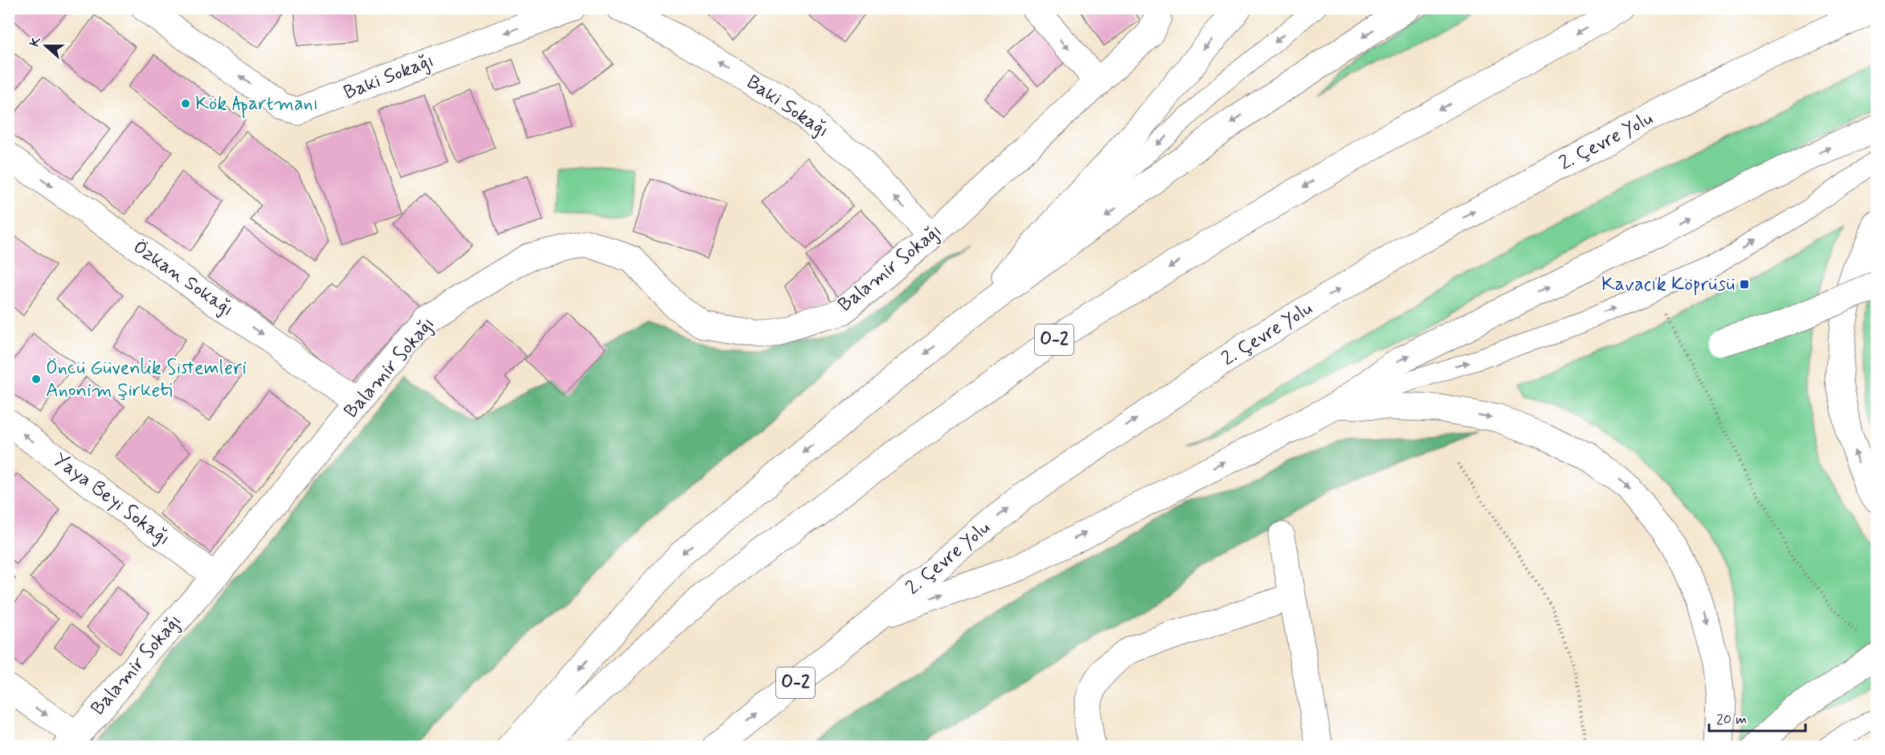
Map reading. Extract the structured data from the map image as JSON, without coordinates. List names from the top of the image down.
{
  "streets": {
    "main road": [
      "Baki Sokağı",
      "2. Çevre Yolu",
      "Balamir Sokağı",
      "Özkan Sokağı",
      "O-2",
      "Yaya Beyi Sokağı"
    ]
  },
  "crossings": [
    ["Baki Sokağı", "Balamir Sokağı"],
    ["Balamir Sokağı", "Özkan Sokağı"],
    ["Balamir Sokağı", "Yaya Beyi Sokağı"]
  ],
  "one_way": ["Baki Sokağı", "Özkan Sokağı"],
  "places": {
    "other": ["Kök Apartmanı", "Öncü Güvenlik Sistemleri Anonim Şirketi"],
    "transit": ["Kavacık Köprüsü"]
  },
  "scale_bar": "20 m",
  "north": "left"
}
